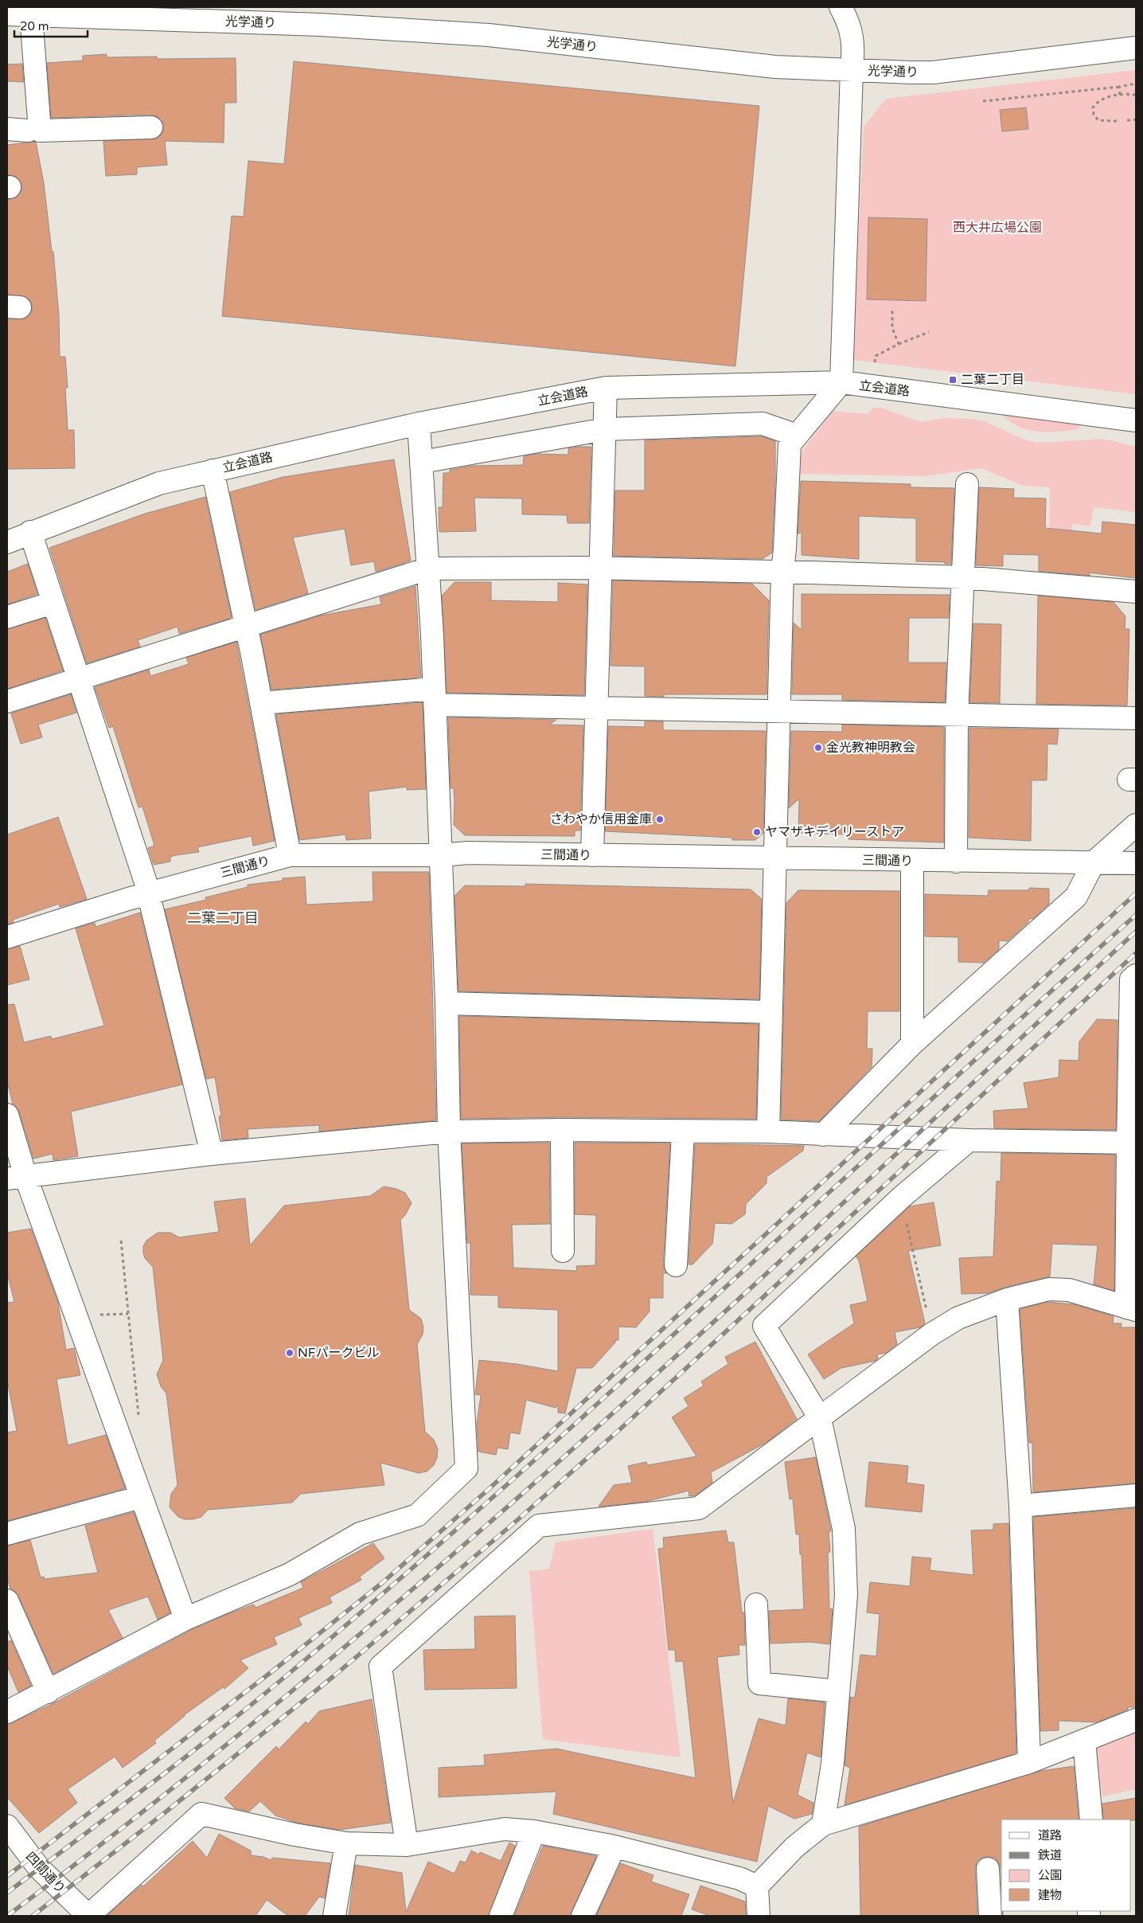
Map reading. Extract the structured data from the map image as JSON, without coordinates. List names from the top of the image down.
{
  "streets": {
    "street": [
      "光学通り",
      "立会道路",
      "三間通り",
      "四間通り"
    ]
  },
  "districts": ["二葉二丁目"],
  "parks": ["西大井広場公園"],
  "places": {
    "transit": ["二葉二丁目"],
    "other": [
      "金光教神明教会",
      "さわやか信用金庫",
      "ヤマザキデイリーストア",
      "NFパークビル"
    ]
  },
  "legend": [
    "道路",
    "鉄道",
    "公園",
    "建物"
  ],
  "scale_bar": "20 m"
}
